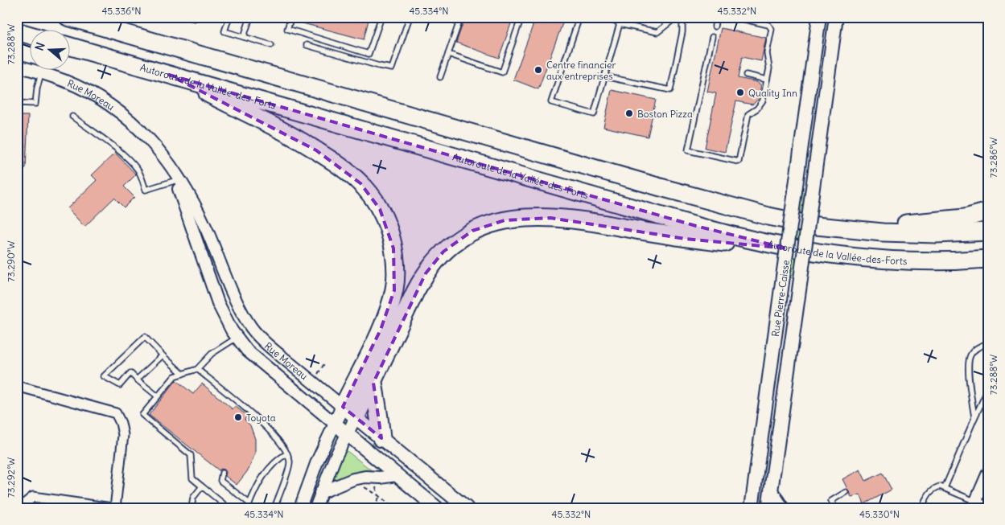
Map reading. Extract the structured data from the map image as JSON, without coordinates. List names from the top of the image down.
{
  "streets": {
    "highway": ["Autoroute de la Vallée-des-Forts"],
    "main road": ["Rue Moreau", "Rue Pierre-Caisse"]
  },
  "places": [
    "Centre financier aux entreprises",
    "Quality Inn",
    "Boston Pizza",
    "Toyota"
  ],
  "north": "left",
  "coordinates": [
    "45.336°N",
    "45.334°N",
    "45.332°N",
    "73.288°W",
    "73.286°W",
    "73.290°W",
    "73.292°W",
    "45.330°N"
  ]
}
